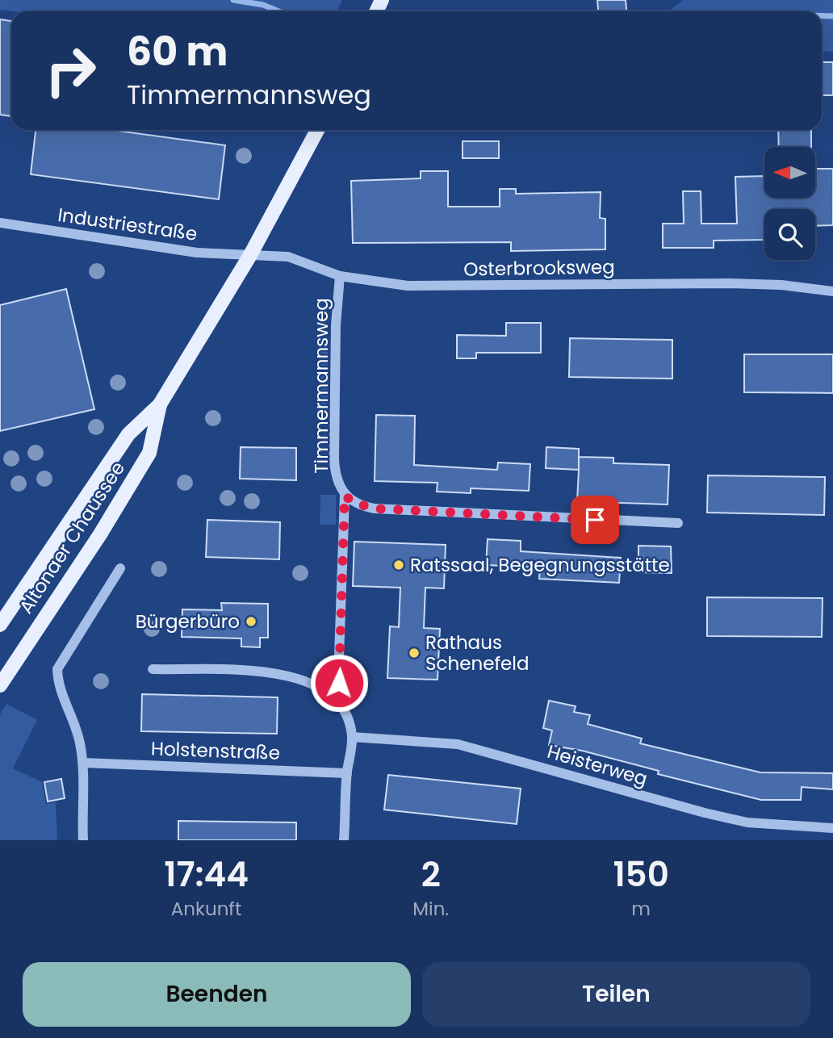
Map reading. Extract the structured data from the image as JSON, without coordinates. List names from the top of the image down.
{
  "streets": {
    "main road": ["Altonaer Chaussee"],
    "street": [
      "Industriestraße",
      "Osterbrooksweg",
      "Timmermannsweg",
      "Holstenstraße",
      "Heisterweg"
    ]
  },
  "crossings": [
    ["Industriestraße", "Osterbrooksweg"],
    ["Industriestraße", "Altonaer Chaussee"],
    ["Osterbrooksweg", "Timmermannsweg"],
    ["Osterbrooksweg", "Altonaer Chaussee"]
  ],
  "places": ["Ratssaal, Begegnungsstätte", "Bürgerbüro", "Rathaus Schenefeld"],
  "north": "left",
  "page": {
    "turn": ["60 m", "Timmermannsweg"],
    "eta": [
      "17:44",
      "Ankunft",
      "2",
      "Min.",
      "150",
      "m"
    ],
    "buttons": ["Beenden", "Teilen"]
  }
}
